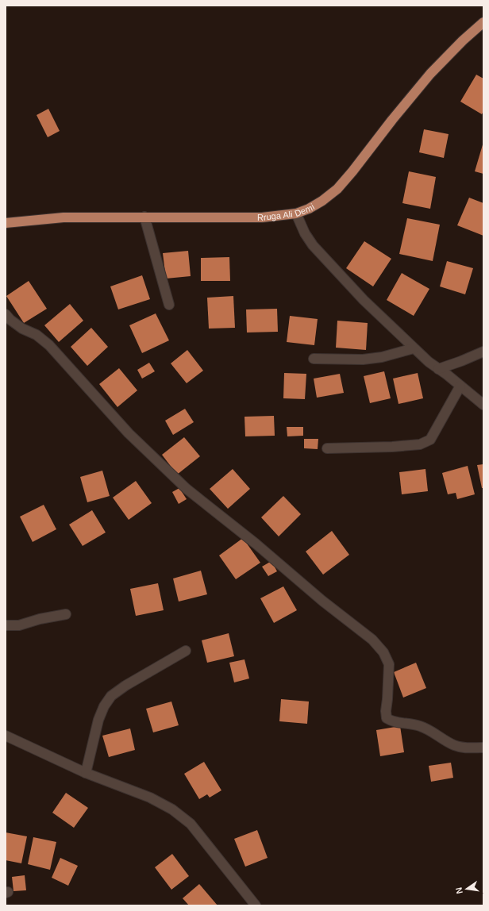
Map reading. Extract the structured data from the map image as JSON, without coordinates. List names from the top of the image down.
{
  "streets": {
    "main road": ["Rruga Ali Demi"]
  },
  "north": "left"
}
